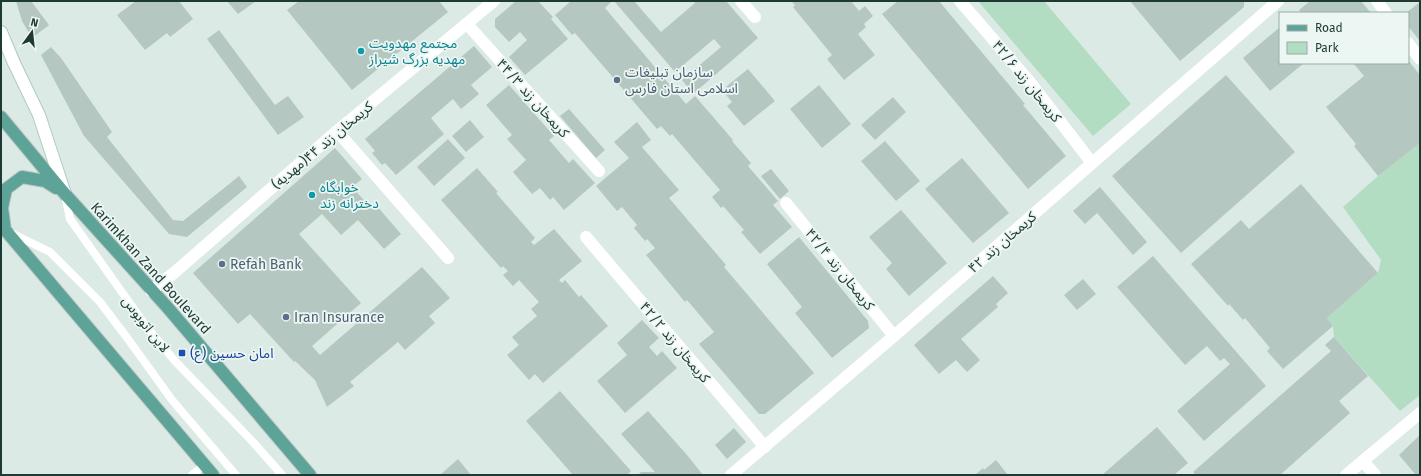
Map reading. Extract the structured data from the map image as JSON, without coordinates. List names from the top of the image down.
{
  "streets": {
    "main road": ["Karimkhan Zand Boulevard"],
    "street": [
      "کریمخان زند ۴۲/۶",
      "کریمخان زند ۴۴/۳",
      "کریمخان زند ۴۴(مهدیه)",
      "کریمخان زند ۴۲",
      "کریمخان زند ۴۲/۴",
      "کریمخان زند ۴۲/۲"
    ],
    "lane": ["لاین اتوبوس"]
  },
  "crossings": [
    ["کریمخان زند ۴۲/۶", "کریمخان زند ۴۲"],
    ["کریمخان زند ۴۴/۳", "کریمخان زند ۴۴(مهدیه)"],
    ["کریمخان زند ۴۴(مهدیه)", "Karimkhan Zand Boulevard"],
    ["کریمخان زند ۴۲", "کریمخان زند ۴۲/۴"],
    ["کریمخان زند ۴۲", "کریمخان زند ۴۲/۲"],
    ["Karimkhan Zand Boulevard", "لاین اتوبوس"]
  ],
  "places": {
    "other": [
      "مجتمع مهدویت مهدیه بزرگ شیراز",
      "سازمان تبلیغات اسلامی استان فارس",
      "خوابگاه دخترانه زند",
      "Refah Bank",
      "Iran Insurance"
    ],
    "transit": ["امان حسین (ع)"]
  },
  "legend": ["Road", "Park"],
  "north": "top"
}
